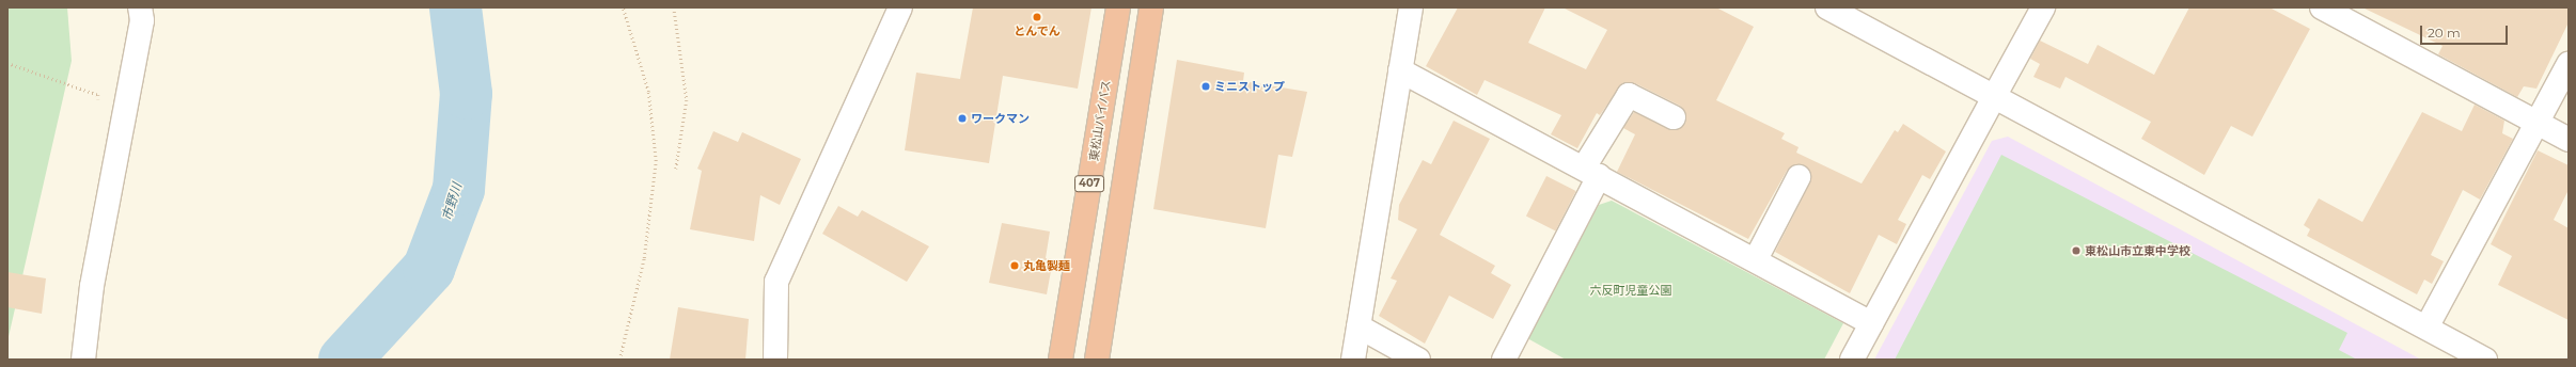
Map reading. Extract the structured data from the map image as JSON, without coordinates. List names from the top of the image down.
{
  "streets": {
    "highway": ["東松山バイパス", "407"]
  },
  "water": ["市野川"],
  "parks": ["六反町児童公園"],
  "places": [
    "とんでん",
    "ミニストップ",
    "ワークマン",
    "東松山市立東中学校",
    "丸亀製麺"
  ],
  "scale_bar": "20 m"
}
